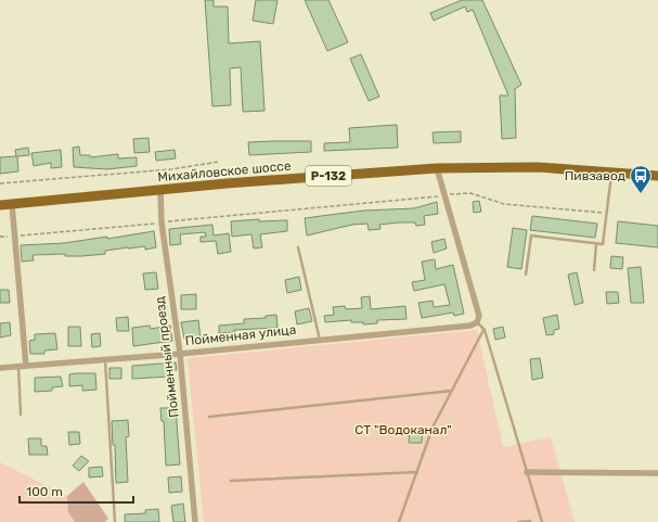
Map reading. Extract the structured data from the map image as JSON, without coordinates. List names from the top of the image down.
{
  "streets": {
    "main road": ["Михайловское шоссе", "Р-132"],
    "street": ["Пойменная улица", "Пойменный проезд"]
  },
  "crossings": [
    ["Михайловское шоссе", "Пойменный проезд"],
    ["Пойменная улица", "Пойменный проезд"]
  ],
  "parks": ["СТ \"Водоканал\""],
  "places": {
    "bus stop": ["Пивзавод"]
  },
  "scale_bar": "100 m"
}
